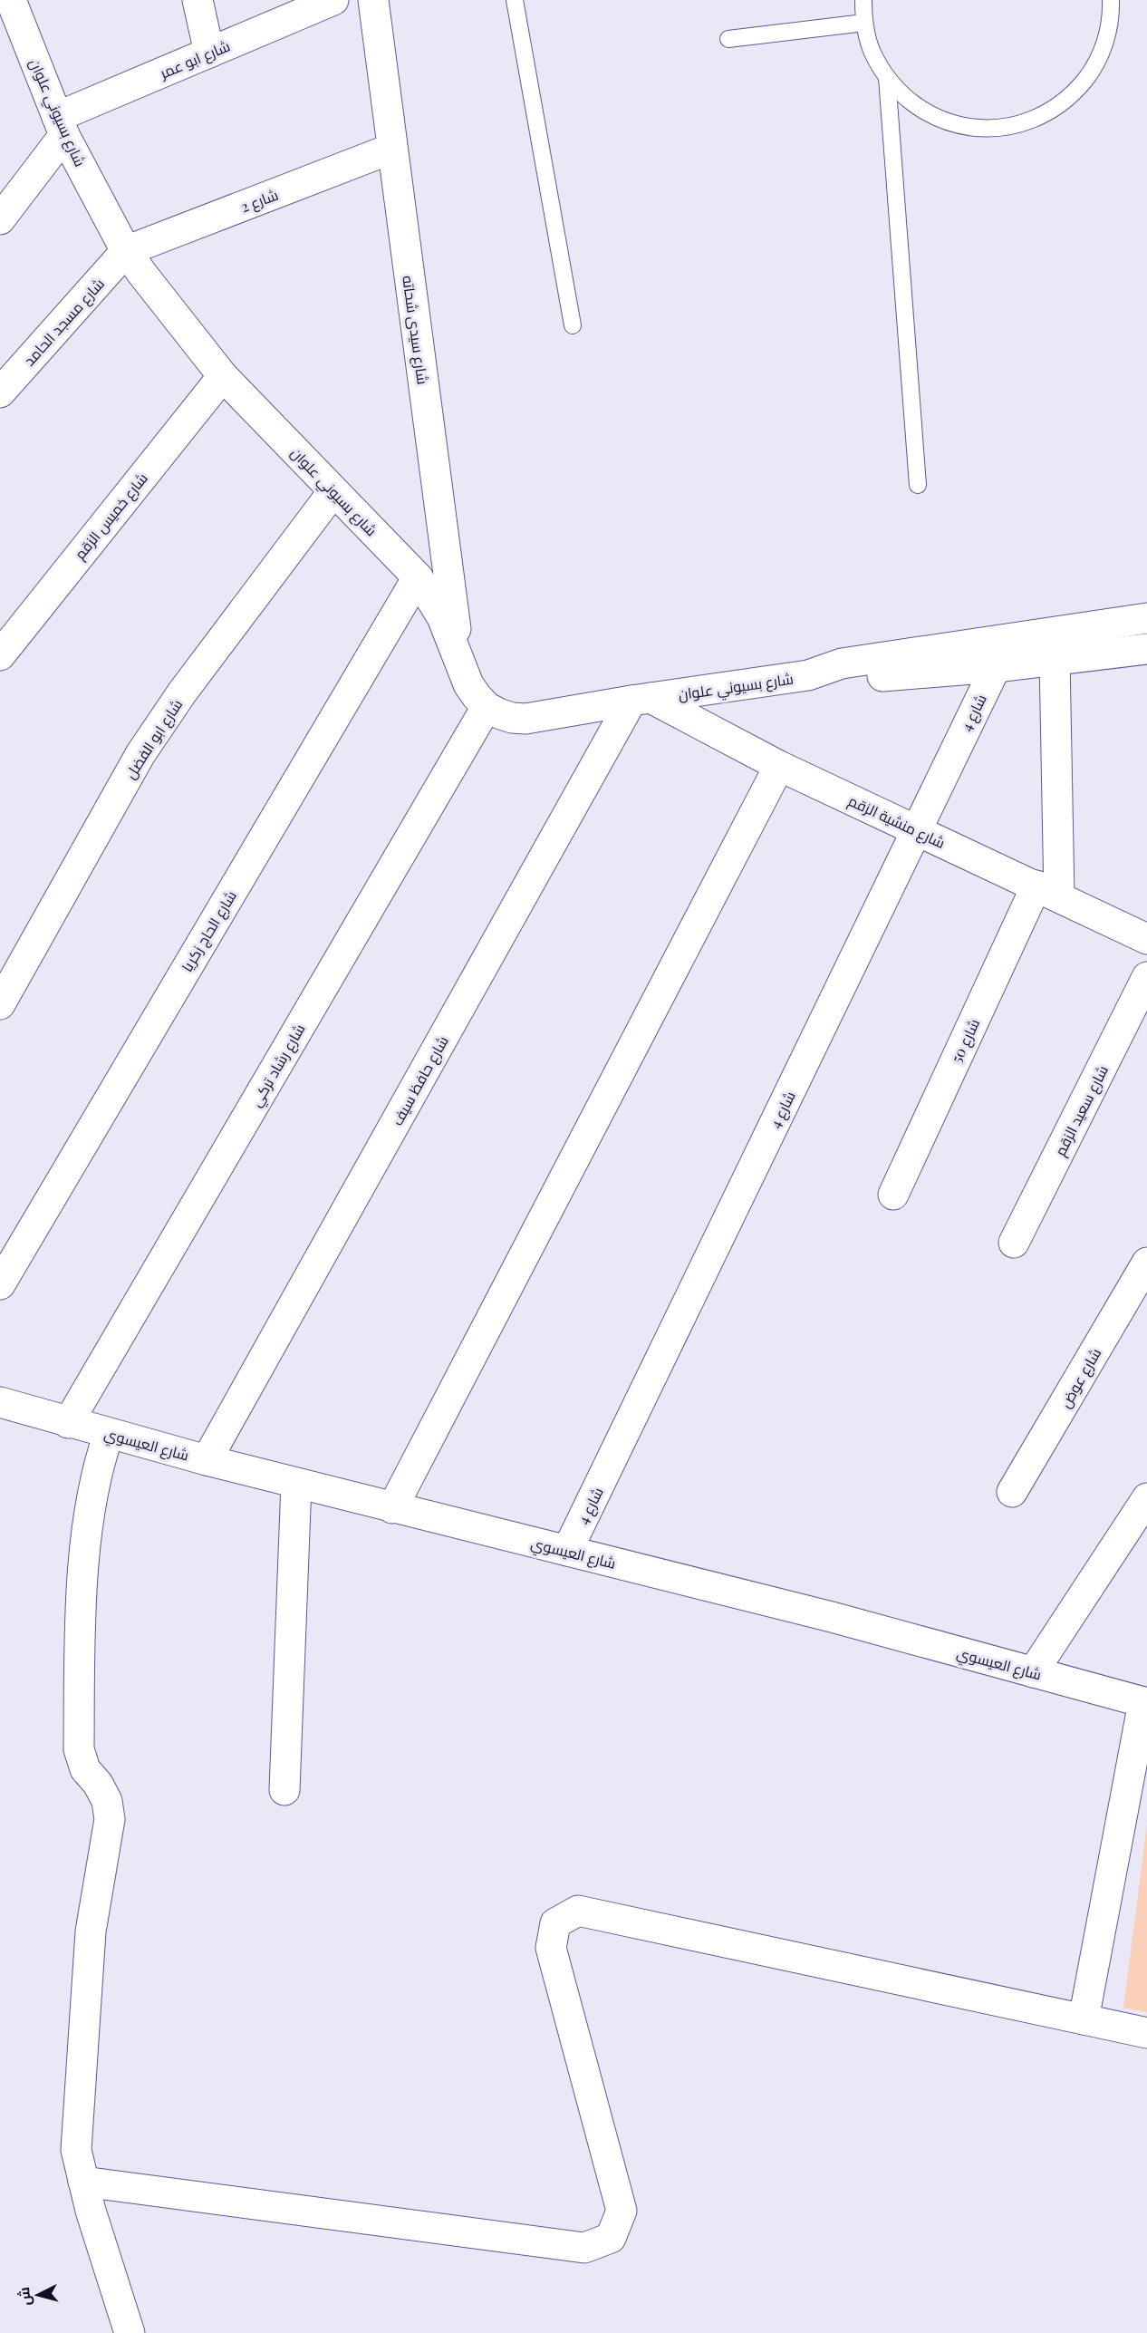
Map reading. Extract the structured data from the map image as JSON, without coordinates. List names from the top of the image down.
{
  "streets": {
    "street": [
      "شارع ابو عمر",
      "شارع بسيوني علوان",
      "شارع 2",
      "شارع مسجد الحامد",
      "شارع سيدى شحاته",
      "شارع خميس الزقم",
      "شارع 4",
      "شارع ابو الفضل",
      "شارع منشية الزقم",
      "شارع الحاج زكريا",
      "شارع 50",
      "شارع رشاد تركي",
      "شارع حافظ سيف",
      "شارع سعيد الزقم",
      "شارع عوض",
      "شارع العيسوي"
    ]
  },
  "crossings": [
    ["شارع ابو عمر", "شارع بسيوني علوان"],
    ["شارع بسيوني علوان", "شارع 2"],
    ["شارع بسيوني علوان", "شارع مسجد الحامد"],
    ["شارع بسيوني علوان", "شارع سيدى شحاته"],
    ["شارع بسيوني علوان", "شارع خميس الزقم"],
    ["شارع بسيوني علوان", "شارع 4"],
    ["شارع بسيوني علوان", "شارع ابو الفضل"],
    ["شارع بسيوني علوان", "شارع منشية الزقم"],
    ["شارع بسيوني علوان", "شارع الحاج زكريا"],
    ["شارع بسيوني علوان", "شارع رشاد تركي"],
    ["شارع بسيوني علوان", "شارع حافظ سيف"],
    ["شارع 2", "شارع مسجد الحامد"],
    ["شارع 2", "شارع سيدى شحاته"],
    ["شارع 4", "شارع منشية الزقم"],
    ["شارع 4", "شارع العيسوي"],
    ["شارع منشية الزقم", "شارع 50"],
    ["شارع منشية الزقم", "شارع حافظ سيف"],
    ["شارع رشاد تركي", "شارع العيسوي"],
    ["شارع حافظ سيف", "شارع العيسوي"]
  ],
  "north": "left"
}
